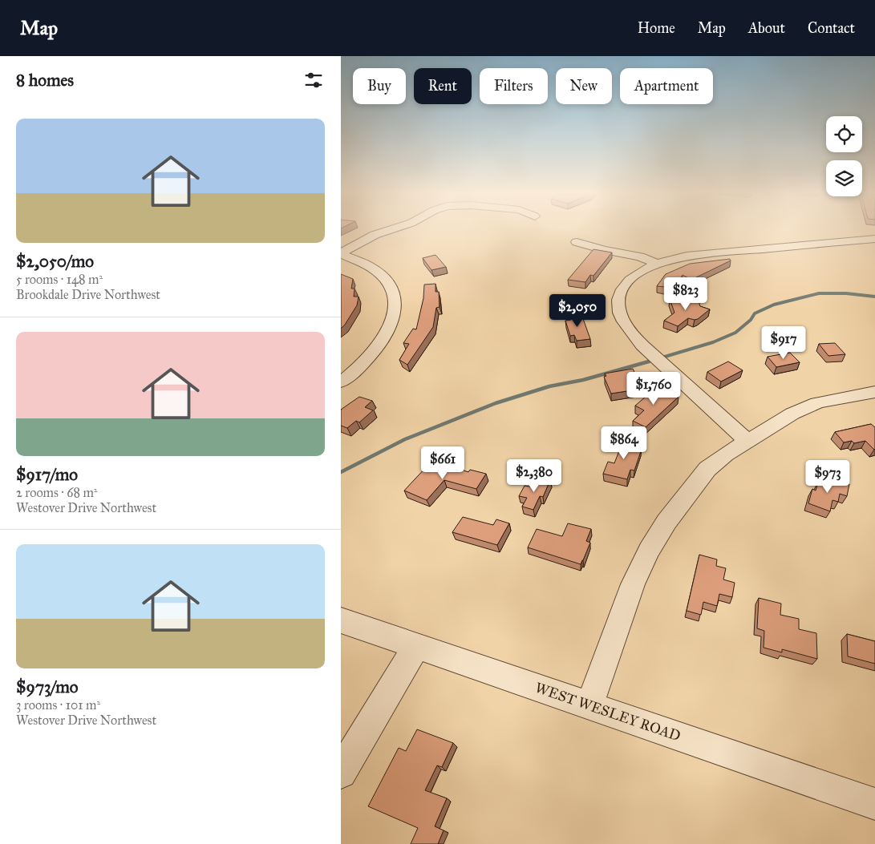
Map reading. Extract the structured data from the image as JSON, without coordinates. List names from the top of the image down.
{
  "streets": {
    "street": ["WEST WESLEY ROAD"]
  },
  "page": {
    "header": "Map",
    "nav": [
      "Home",
      "Map",
      "About",
      "Contact"
    ],
    "heading": "8 homes",
    "chip": [
      "Buy",
      "Rent",
      "Filters",
      "New",
      "Apartment"
    ],
    "list": [
      {
        "name": "$2,050/mo",
        "note": "5 rooms · 148 m² · Brookdale Drive Northwest"
      },
      {
        "name": "$917/mo",
        "note": "2 rooms · 68 m² · Westover Drive Northwest"
      },
      {
        "name": "$973/mo",
        "note": "3 rooms · 101 m² · Westover Drive Northwest"
      }
    ],
    "price": [
      "$823",
      "$2,050",
      "$917",
      "$1,760",
      "$864",
      "$661",
      "$2,380",
      "$973"
    ]
  }
}
